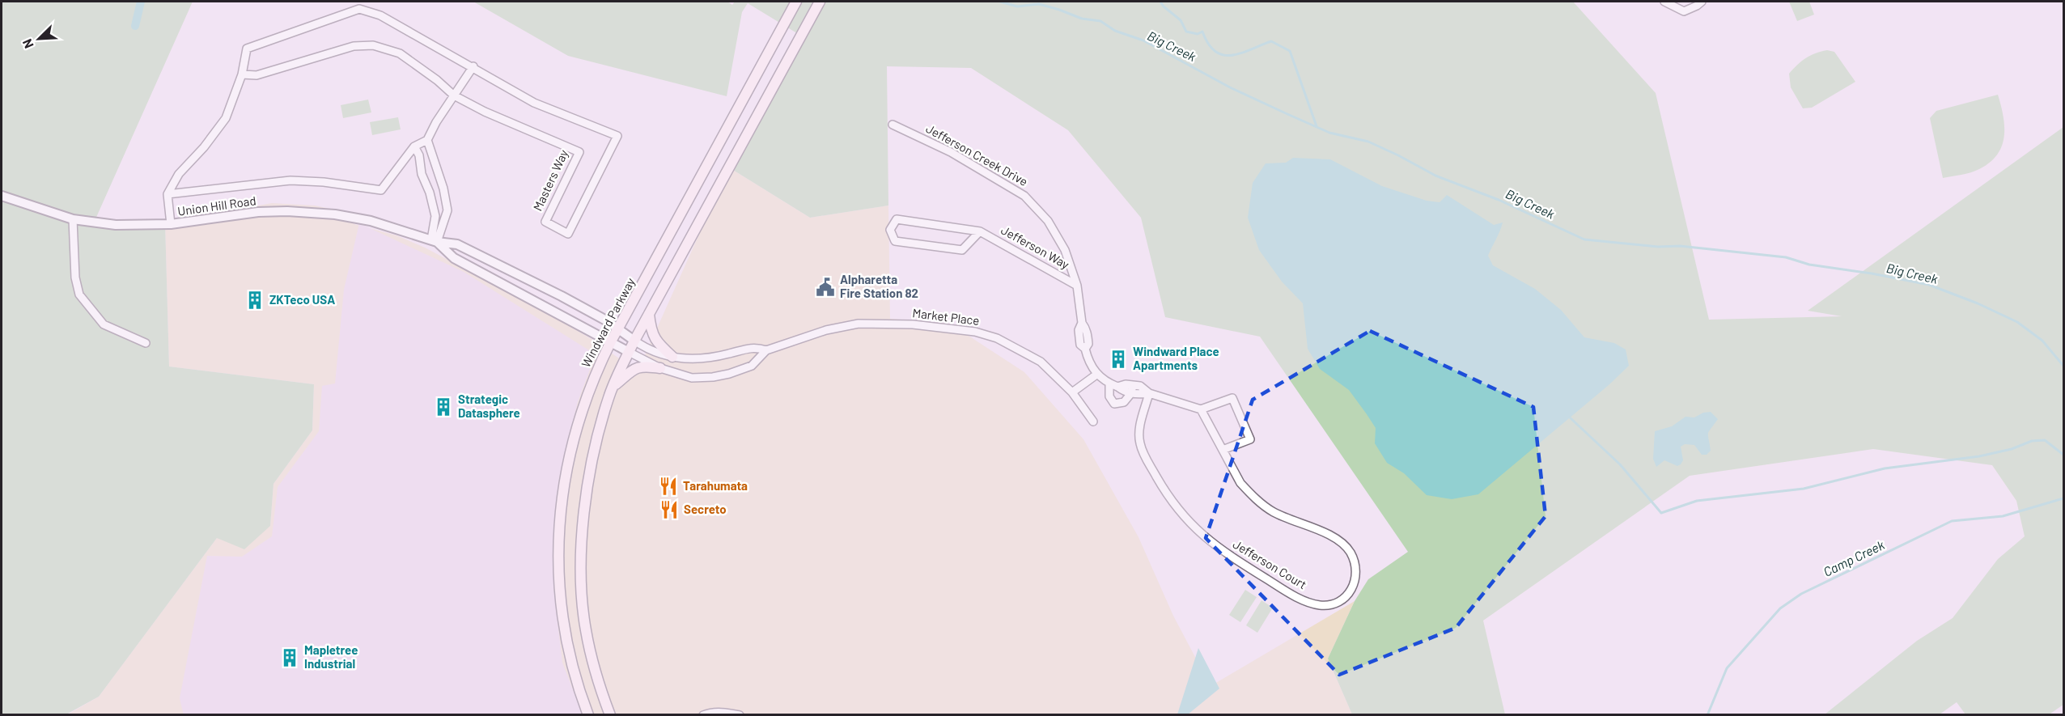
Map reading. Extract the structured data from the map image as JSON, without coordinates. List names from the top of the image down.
{
  "streets": {
    "main road": ["Windward Parkway"],
    "street": [
      "Jefferson Creek Drive",
      "Masters Way",
      "Union Hill Road",
      "Jefferson Way",
      "Market Place",
      "Jefferson Court"
    ]
  },
  "crossings": [
    ["Jefferson Creek Drive", "Jefferson Way"],
    ["Union Hill Road", "Market Place"],
    ["Union Hill Road", "Windward Parkway"]
  ],
  "water": ["Big Creek", "Camp Creek"],
  "places": {
    "public building": ["Alpharetta Fire Station 82"],
    "building": [
      "ZKTeco USA",
      "Windward Place Apartments",
      "Strategic Datasphere",
      "Mapletree Industrial"
    ],
    "restaurant": ["Tarahumata", "Secreto"]
  },
  "north": "bottom left"
}
